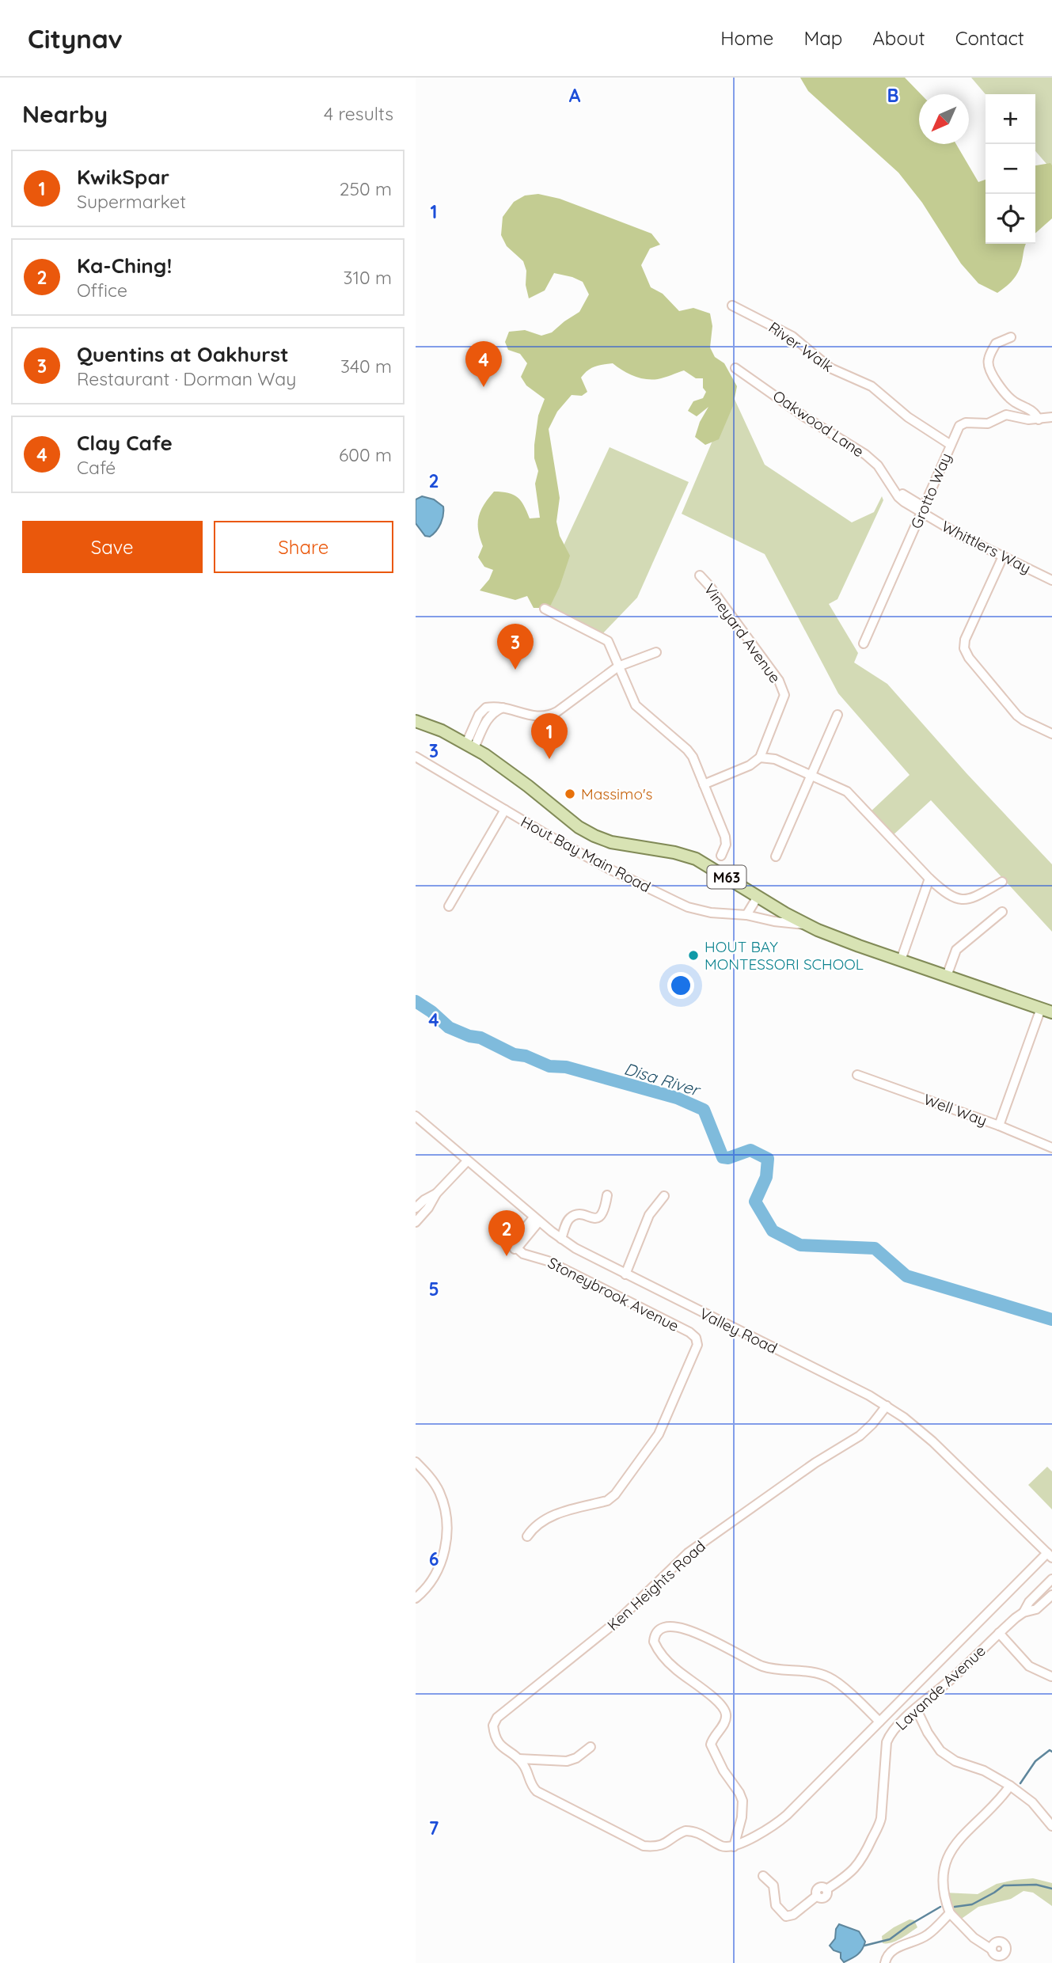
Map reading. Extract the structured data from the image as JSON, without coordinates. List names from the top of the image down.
{
  "streets": {
    "main road": ["Hout Bay Main Road", "M63"],
    "street": [
      "River Walk",
      "Oakwood Lane",
      "Grotto Way",
      "Whittlers Way",
      "Vineyard Avenue",
      "Well Way",
      "Stoneybrook Avenue",
      "Valley Road",
      "Ken Heights Road",
      "Lavande Avenue"
    ]
  },
  "crossings": [
    ["River Walk", "Grotto Way"],
    ["Oakwood Lane", "Grotto Way"],
    ["Oakwood Lane", "Whittlers Way"],
    ["Grotto Way", "Whittlers Way"],
    ["Hout Bay Main Road", "Well Way"],
    ["Stoneybrook Avenue", "Valley Road"],
    ["Valley Road", "Ken Heights Road"]
  ],
  "water": ["Disa River"],
  "places": ["Massimo's", "HOUT BAY MONTESSORI SCHOOL"],
  "north": "bottom left",
  "page": {
    "header": "Citynav",
    "nav": [
      "Home",
      "Map",
      "About",
      "Contact"
    ],
    "heading": ["Nearby", "4 results"],
    "map_buttons": ["+", "−"],
    "list": [
      {
        "mark": "1",
        "name": "KwikSpar",
        "note": "Supermarket",
        "value": "250 m"
      },
      {
        "mark": "2",
        "name": "Ka-Ching!",
        "note": "Office",
        "value": "310 m"
      },
      {
        "mark": "3",
        "name": "Quentins at Oakhurst",
        "note": "Restaurant · Dorman Way",
        "value": "340 m"
      },
      {
        "mark": "4",
        "name": "Clay Cafe",
        "note": "Café",
        "value": "600 m"
      }
    ],
    "pins": [
      "4",
      "3",
      "1",
      "2"
    ],
    "buttons": ["Save", "Share"]
  },
  "grid": {
    "columns": ["A", "B"],
    "rows": [
      "1",
      "2",
      "3",
      "4",
      "5",
      "6",
      "7"
    ]
  }
}
